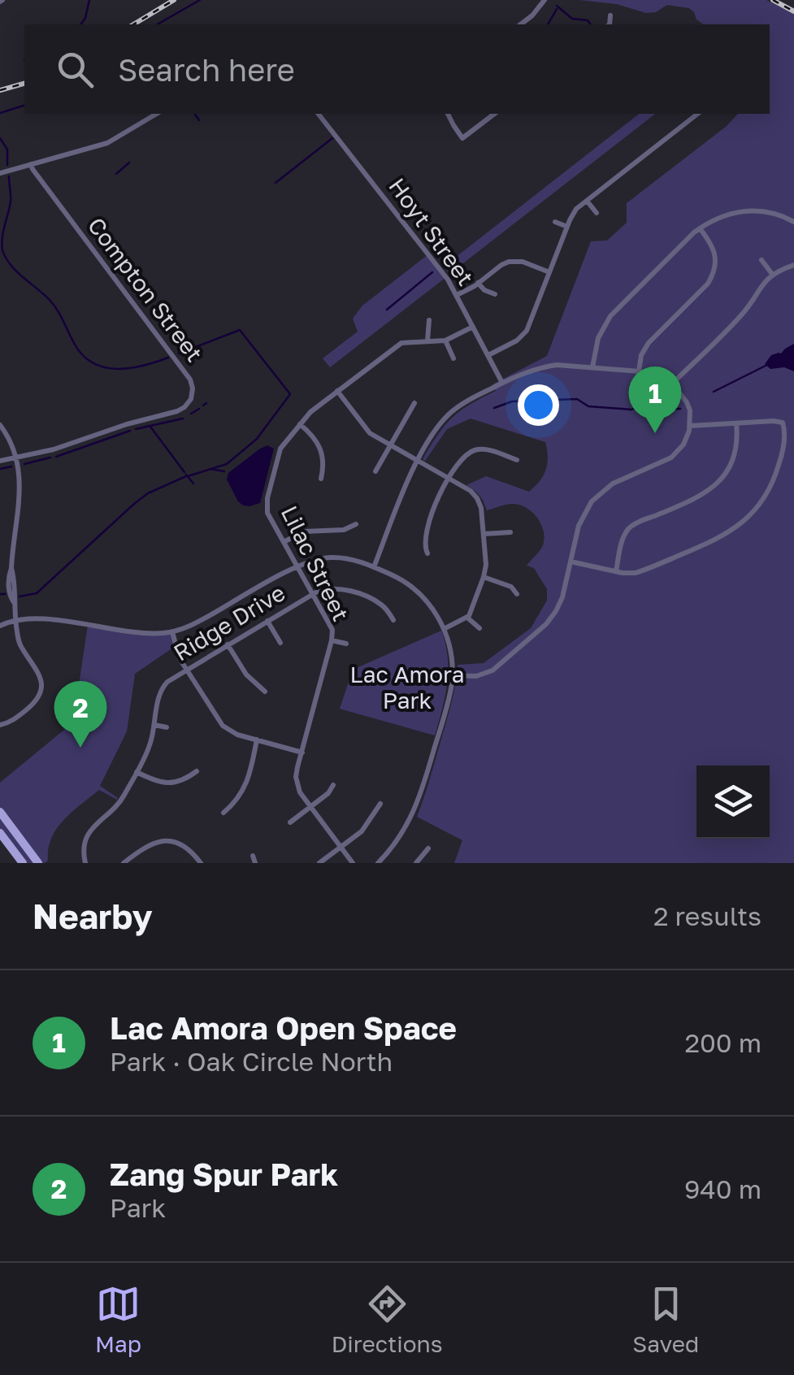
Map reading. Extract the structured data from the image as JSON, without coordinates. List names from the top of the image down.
{
  "streets": {
    "street": [
      "Hoyt Street",
      "Compton Street",
      "Lilac Street",
      "Ridge Drive"
    ]
  },
  "crossings": [
    ["Hoyt Street", "Lilac Street"],
    ["Lilac Street", "Ridge Drive"]
  ],
  "parks": ["Lac Amora Park"],
  "page": {
    "search": "Search here",
    "pins": ["1", "2"],
    "heading": ["Nearby", "2 results"],
    "list": [
      {
        "mark": "1",
        "name": "Lac Amora Open Space",
        "note": "Park · Oak Circle North",
        "value": "200 m"
      },
      {
        "mark": "2",
        "name": "Zang Spur Park",
        "note": "Park",
        "value": "940 m"
      }
    ],
    "nav": ["Map", "Directions", "Saved"]
  }
}
